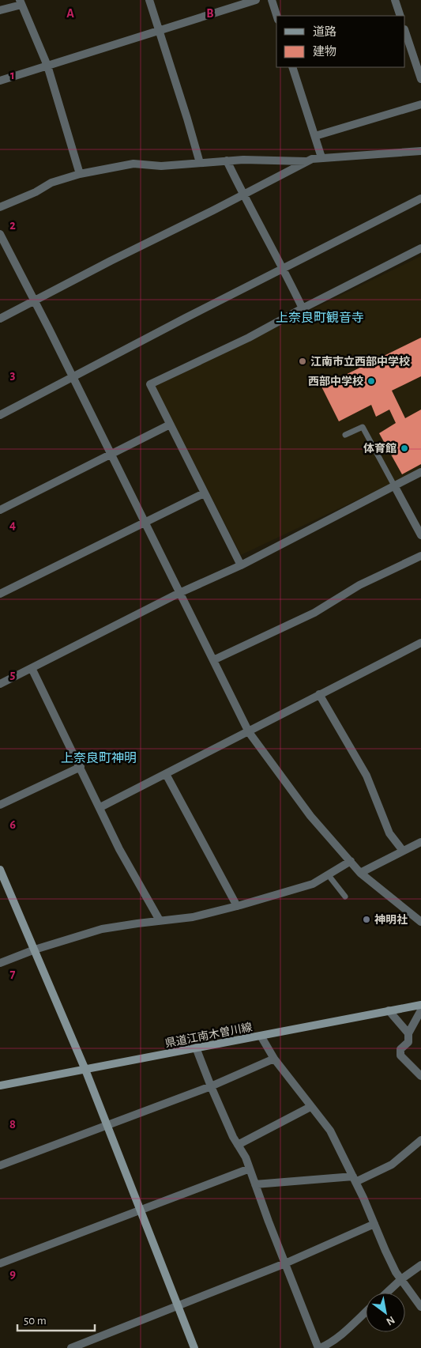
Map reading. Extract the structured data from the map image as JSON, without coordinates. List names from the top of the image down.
{
  "streets": {
    "street": ["県道江南木曽川線"]
  },
  "districts": ["上奈良町観音寺", "上奈良町神明"],
  "places": [
    "江南市立西部中学校",
    "西部中学校",
    "体育館",
    "神明社"
  ],
  "legend": ["道路", "建物"],
  "scale_bar": "50 m",
  "north": "bottom right",
  "grid": {
    "columns": ["A", "B"],
    "rows": [
      "1",
      "2",
      "3",
      "4",
      "5",
      "6",
      "7",
      "8",
      "9"
    ]
  }
}
